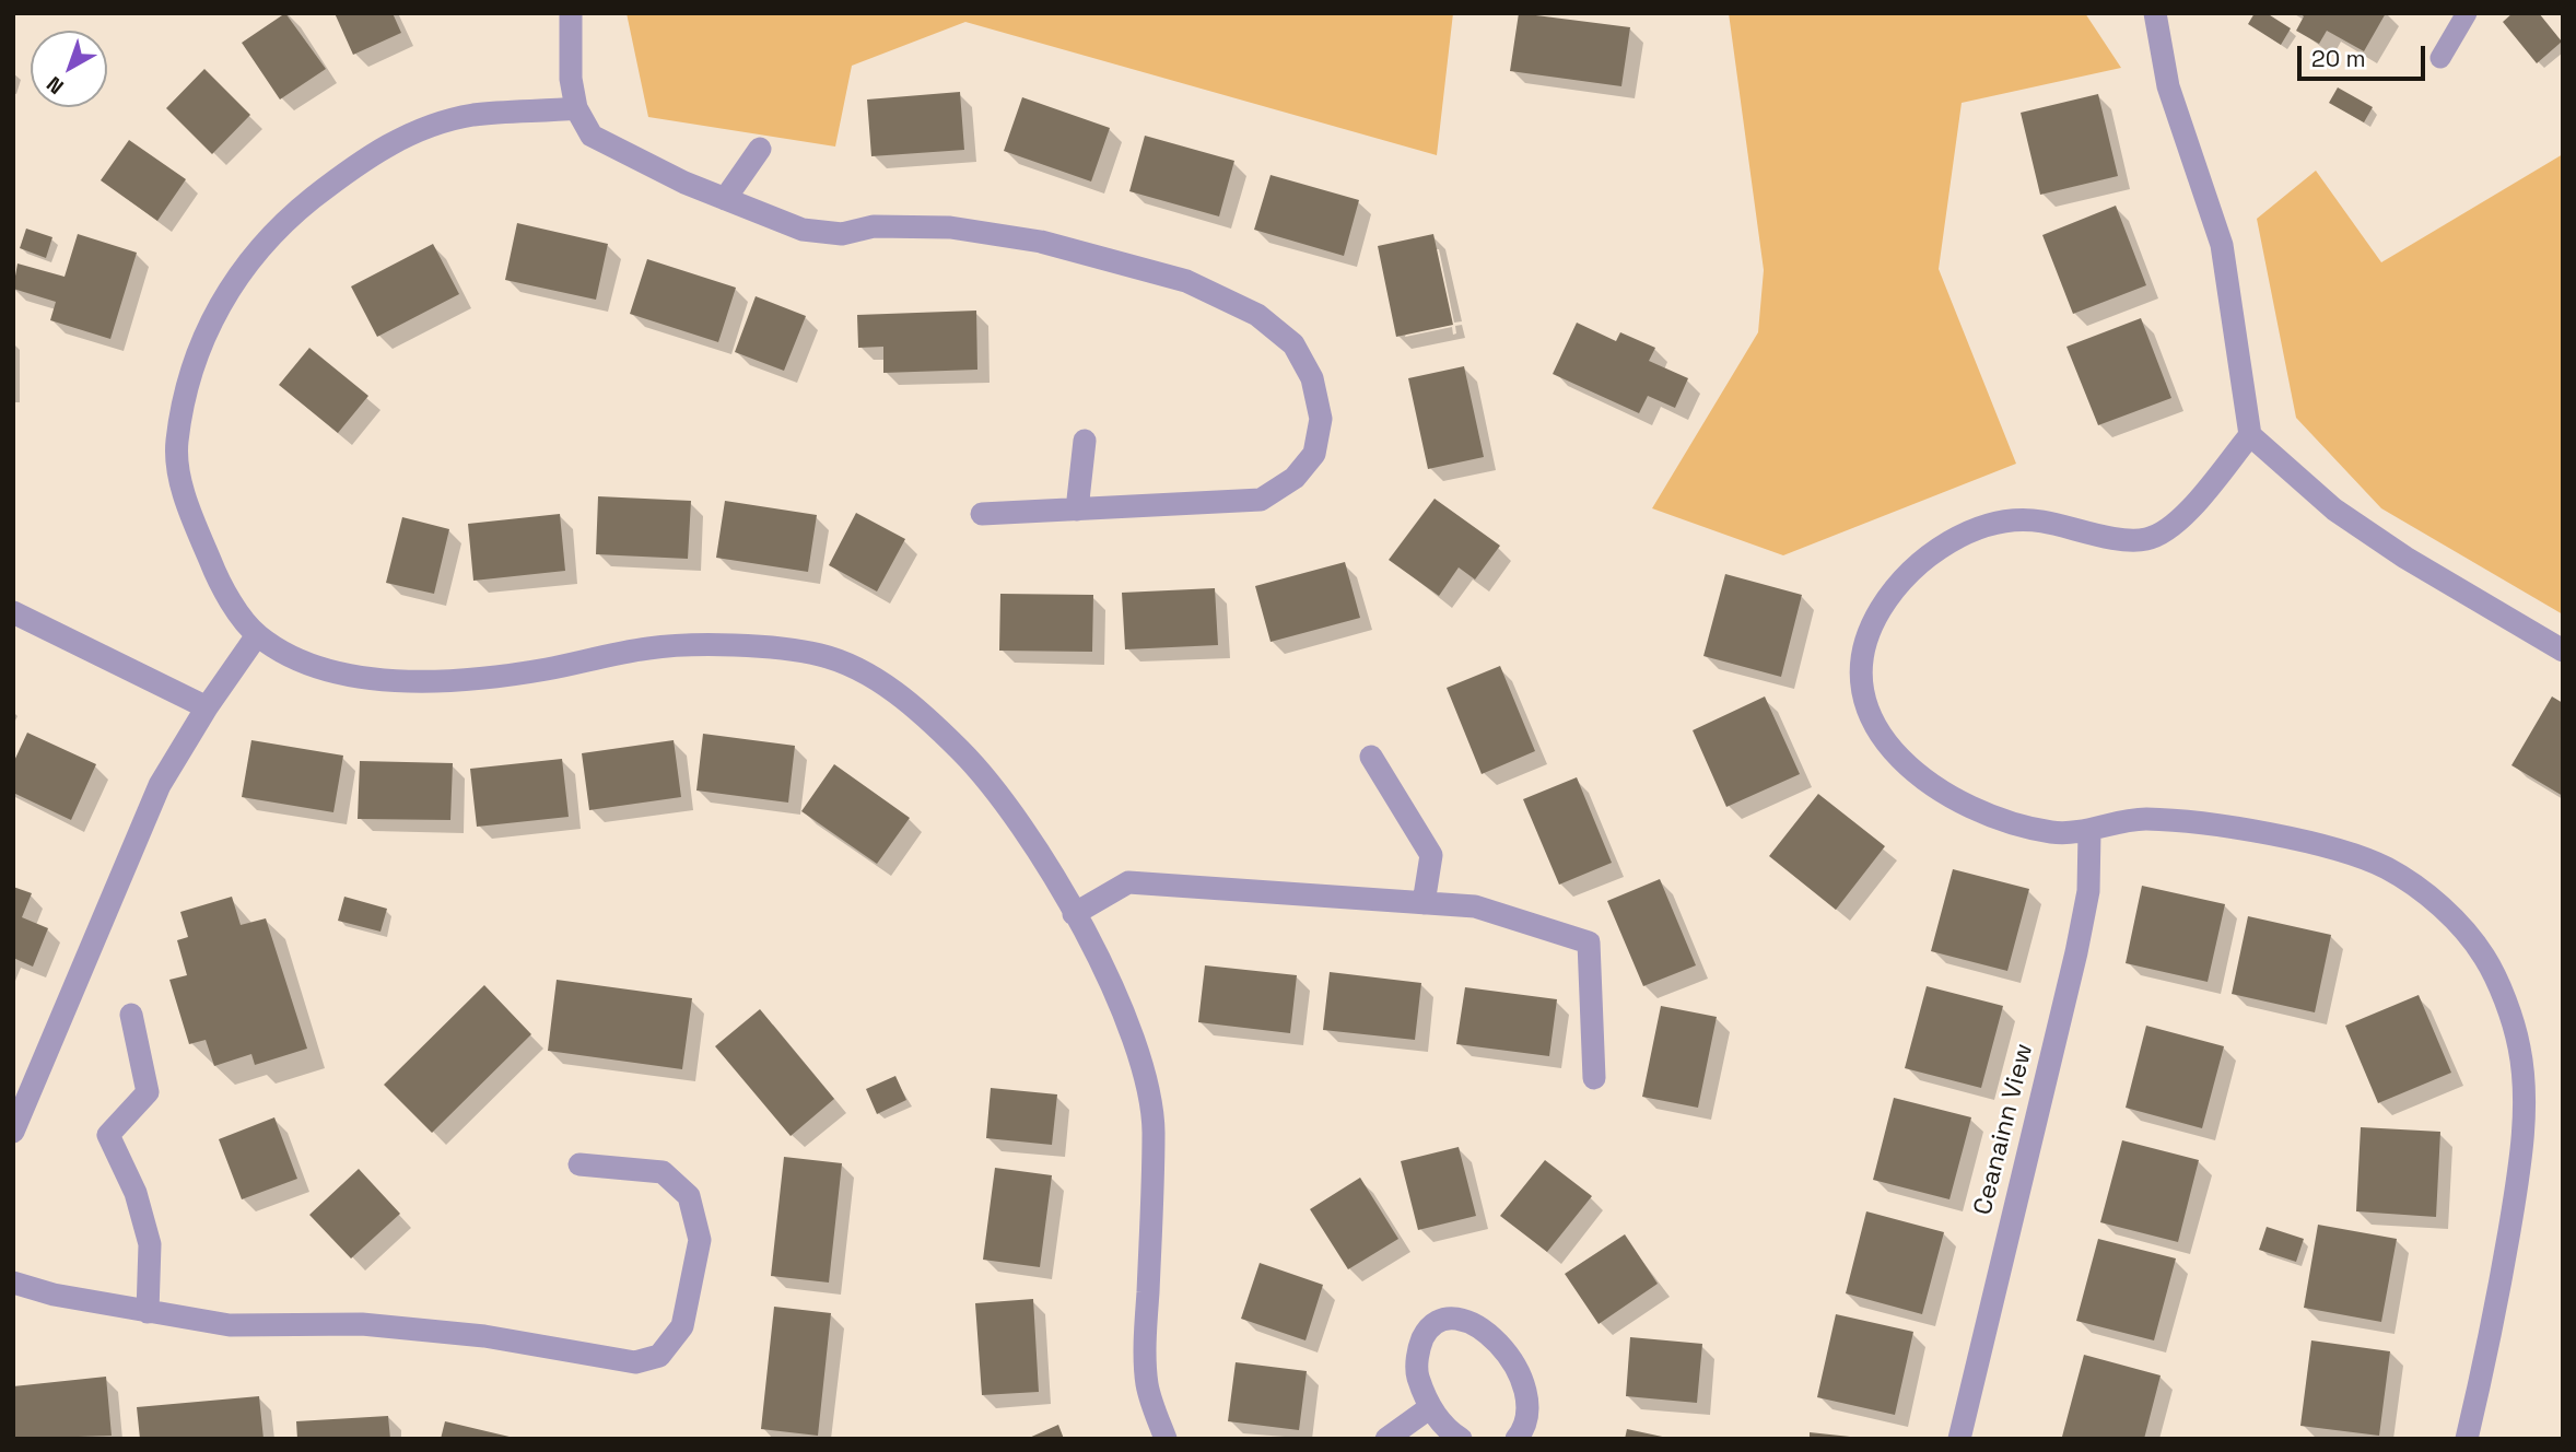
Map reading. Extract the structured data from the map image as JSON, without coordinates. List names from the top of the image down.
{
  "streets": {
    "street": ["Ceanainn View"]
  },
  "scale_bar": "20 m",
  "north": "bottom left"
}
